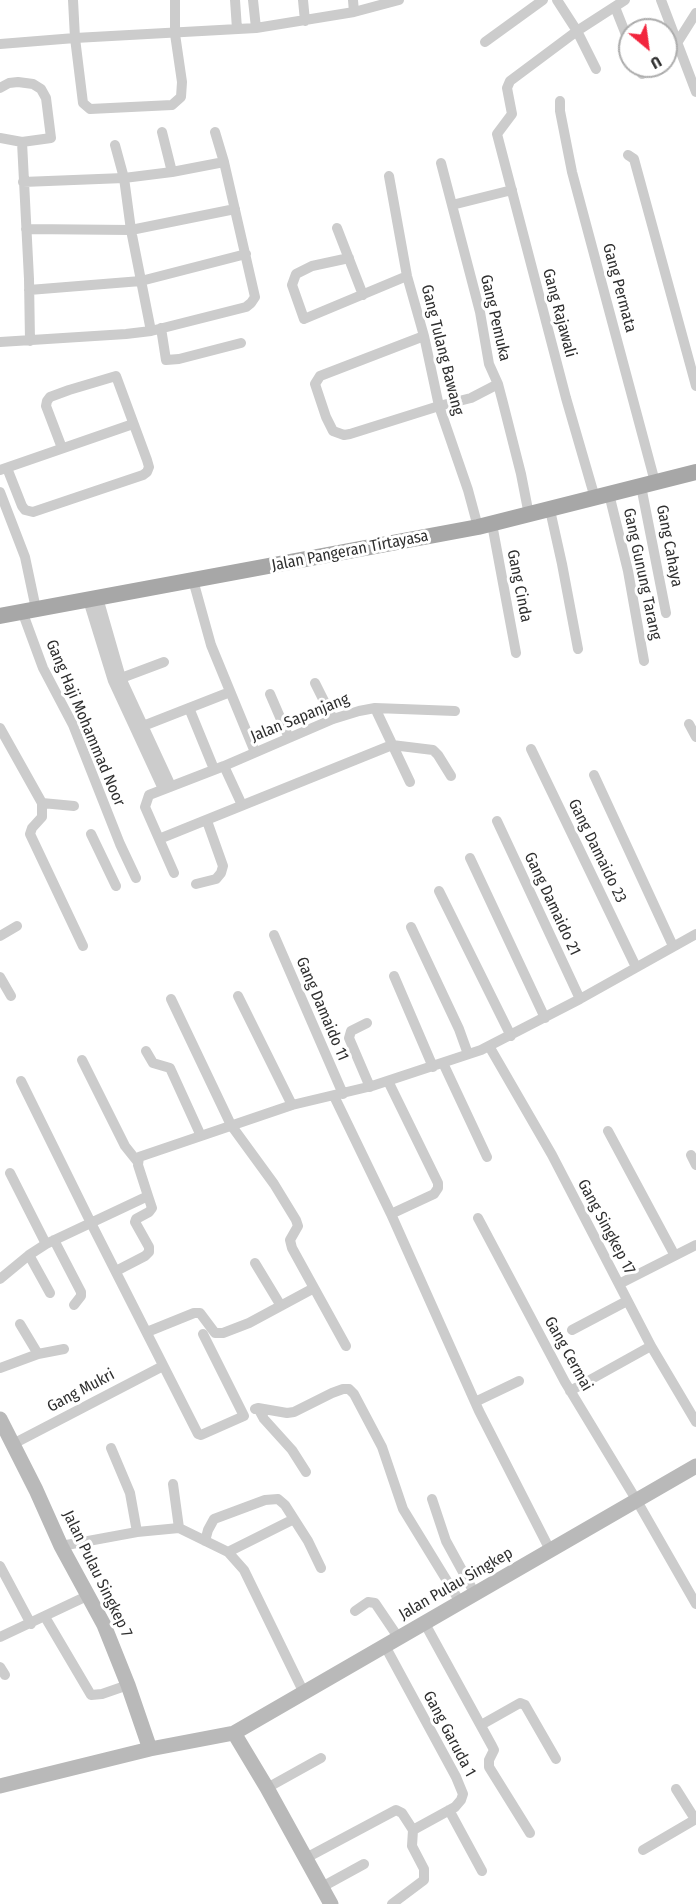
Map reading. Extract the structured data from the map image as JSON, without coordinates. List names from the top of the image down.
{
  "streets": {
    "main road": ["Jalan Pangeran Tirtayasa"],
    "street": [
      "Gang Permata",
      "Gang Rajawali",
      "Gang Pemuka",
      "Gang Tulang Bawang",
      "Gang Cahaya",
      "Gang Gunung Tarang",
      "Gang Cinda",
      "Jalan Sapanjang",
      "Gang Haji Mohammad Noor",
      "Gang Damaido 23",
      "Gang Damaido 21",
      "Gang Damaido 11",
      "Gang Singkep 17",
      "Gang Cermai",
      "Gang Mukri",
      "Jalan Pulau Singkep 7",
      "Jalan Pulau Singkep",
      "Gang Garuda 1"
    ]
  },
  "crossings": [
    ["Gang Permata", "Gang Cahaya"],
    ["Gang Permata", "Jalan Pangeran Tirtayasa"],
    ["Gang Rajawali", "Jalan Pangeran Tirtayasa"],
    ["Gang Rajawali", "Gang Gunung Tarang"],
    ["Gang Pemuka", "Jalan Pangeran Tirtayasa"],
    ["Gang Tulang Bawang", "Jalan Pangeran Tirtayasa"],
    ["Gang Tulang Bawang", "Gang Cinda"],
    ["Gang Cahaya", "Jalan Pangeran Tirtayasa"],
    ["Jalan Pangeran Tirtayasa", "Gang Gunung Tarang"],
    ["Jalan Pangeran Tirtayasa", "Gang Cinda"],
    ["Jalan Pangeran Tirtayasa", "Gang Haji Mohammad Noor"],
    ["Gang Damaido 11", "Jalan Pulau Singkep"],
    ["Gang Cermai", "Jalan Pulau Singkep"],
    ["Gang Mukri", "Jalan Pulau Singkep 7"],
    ["Jalan Pulau Singkep 7", "Jalan Pulau Singkep"],
    ["Jalan Pulau Singkep", "Gang Garuda 1"]
  ],
  "north": "bottom right"
}
